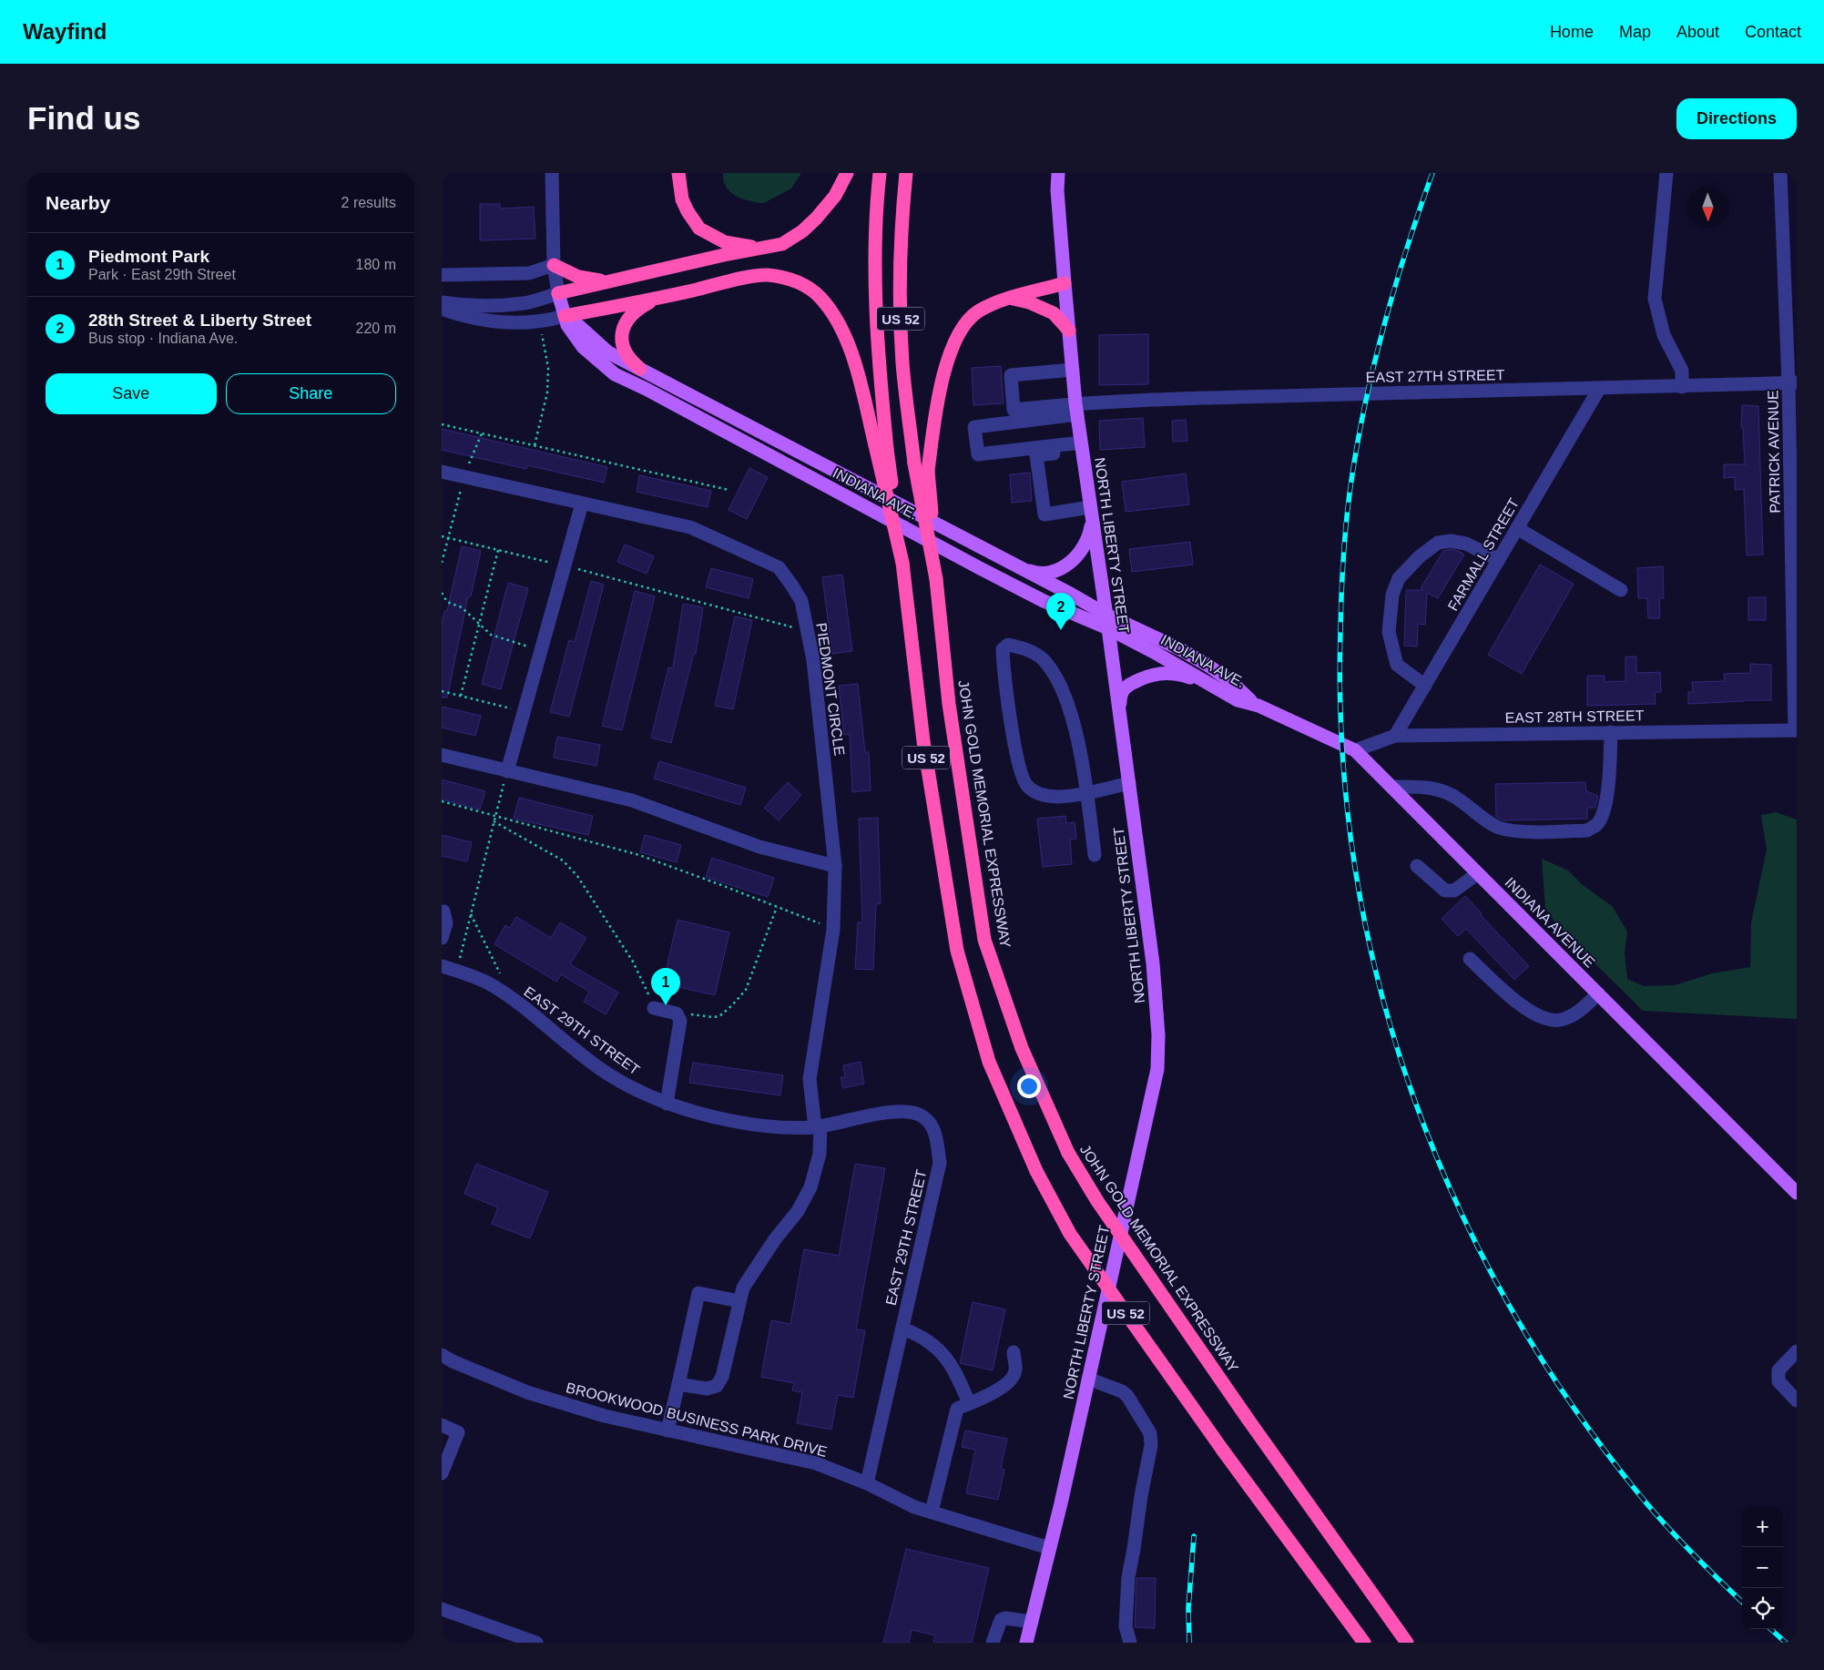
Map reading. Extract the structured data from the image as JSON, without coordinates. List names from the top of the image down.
{
  "streets": {
    "highway": ["US 52", "JOHN GOLD MEMORIAL EXPRESSWAY"],
    "main road": ["INDIANA AVE.", "NORTH LIBERTY STREET", "INDIANA AVENUE"],
    "street": [
      "EAST 27TH STREET",
      "PATRICK AVENUE",
      "FARMALL STREET",
      "PIEDMONT CIRCLE",
      "EAST 28TH STREET",
      "EAST 29TH STREET",
      "BROOKWOOD BUSINESS PARK DRIVE"
    ]
  },
  "crossings": [
    ["EAST 27TH STREET", "PATRICK AVENUE"],
    ["EAST 27TH STREET", "NORTH LIBERTY STREET"],
    ["EAST 27TH STREET", "FARMALL STREET"],
    ["PATRICK AVENUE", "EAST 28TH STREET"],
    ["INDIANA AVE.", "NORTH LIBERTY STREET"],
    ["INDIANA AVE.", "INDIANA AVENUE"],
    ["NORTH LIBERTY STREET", "BROOKWOOD BUSINESS PARK DRIVE"],
    ["FARMALL STREET", "EAST 28TH STREET"],
    ["PIEDMONT CIRCLE", "EAST 29TH STREET"],
    ["EAST 28TH STREET", "INDIANA AVENUE"],
    ["EAST 29TH STREET", "BROOKWOOD BUSINESS PARK DRIVE"]
  ],
  "north": "bottom",
  "page": {
    "header": "Wayfind",
    "nav": [
      "Home",
      "Map",
      "About",
      "Contact"
    ],
    "buttons": [
      "Directions",
      ["Save", "Share"]
    ],
    "title": "Find us",
    "heading": ["Nearby", "2 results"],
    "list": [
      {
        "mark": "1",
        "name": "Piedmont Park",
        "note": "Park · East 29th Street",
        "value": "180 m"
      },
      {
        "mark": "2",
        "name": "28th Street & Liberty Street",
        "note": "Bus stop · Indiana Ave.",
        "value": "220 m"
      }
    ],
    "pins": ["2", "1"],
    "map_buttons": ["+", "−"]
  }
}
